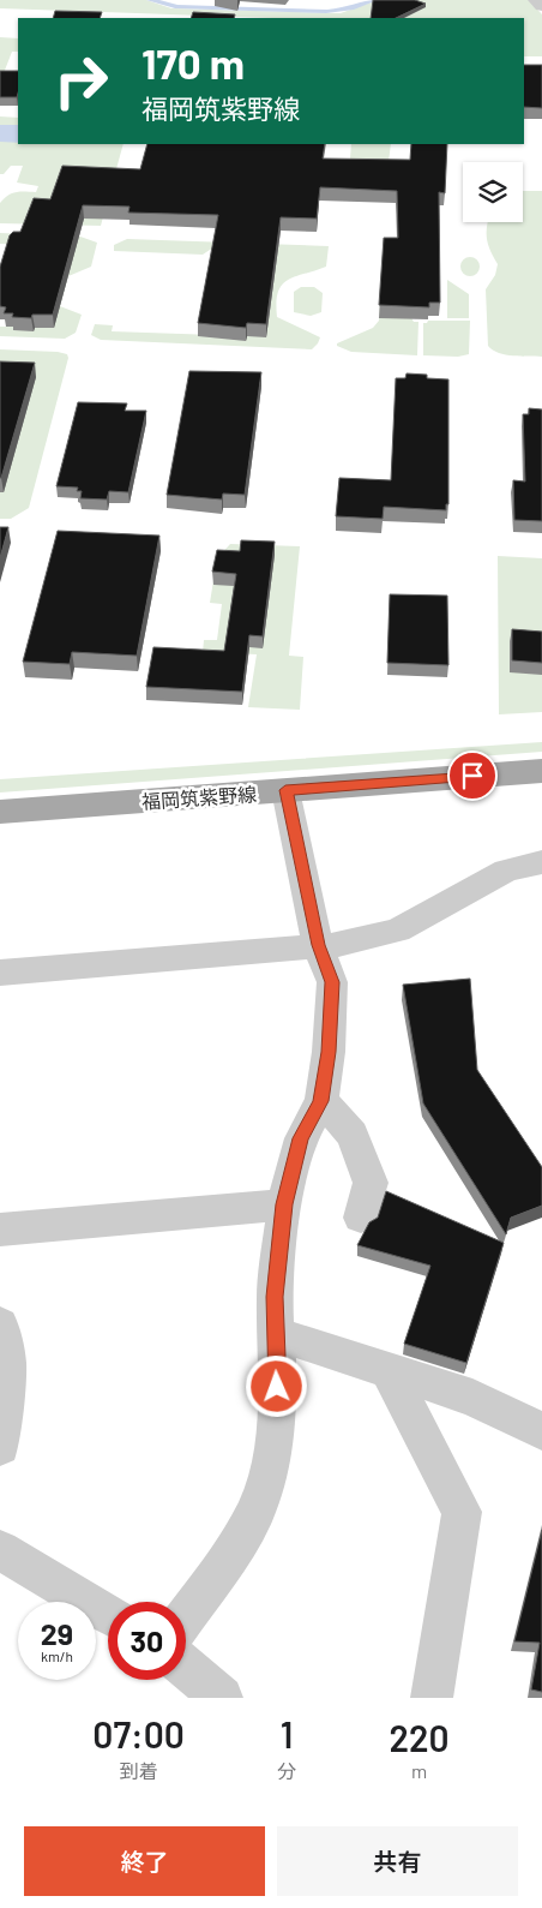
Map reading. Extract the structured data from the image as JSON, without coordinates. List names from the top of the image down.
{
  "streets": {
    "main road": ["福岡筑紫野線"]
  },
  "page": {
    "turn": ["170 m", "福岡筑紫野線"],
    "speed": "29 km/h",
    "limit": "30",
    "eta": [
      "07:00",
      "到着",
      "1",
      "分",
      "220",
      "m"
    ],
    "buttons": ["終了", "共有"]
  }
}
